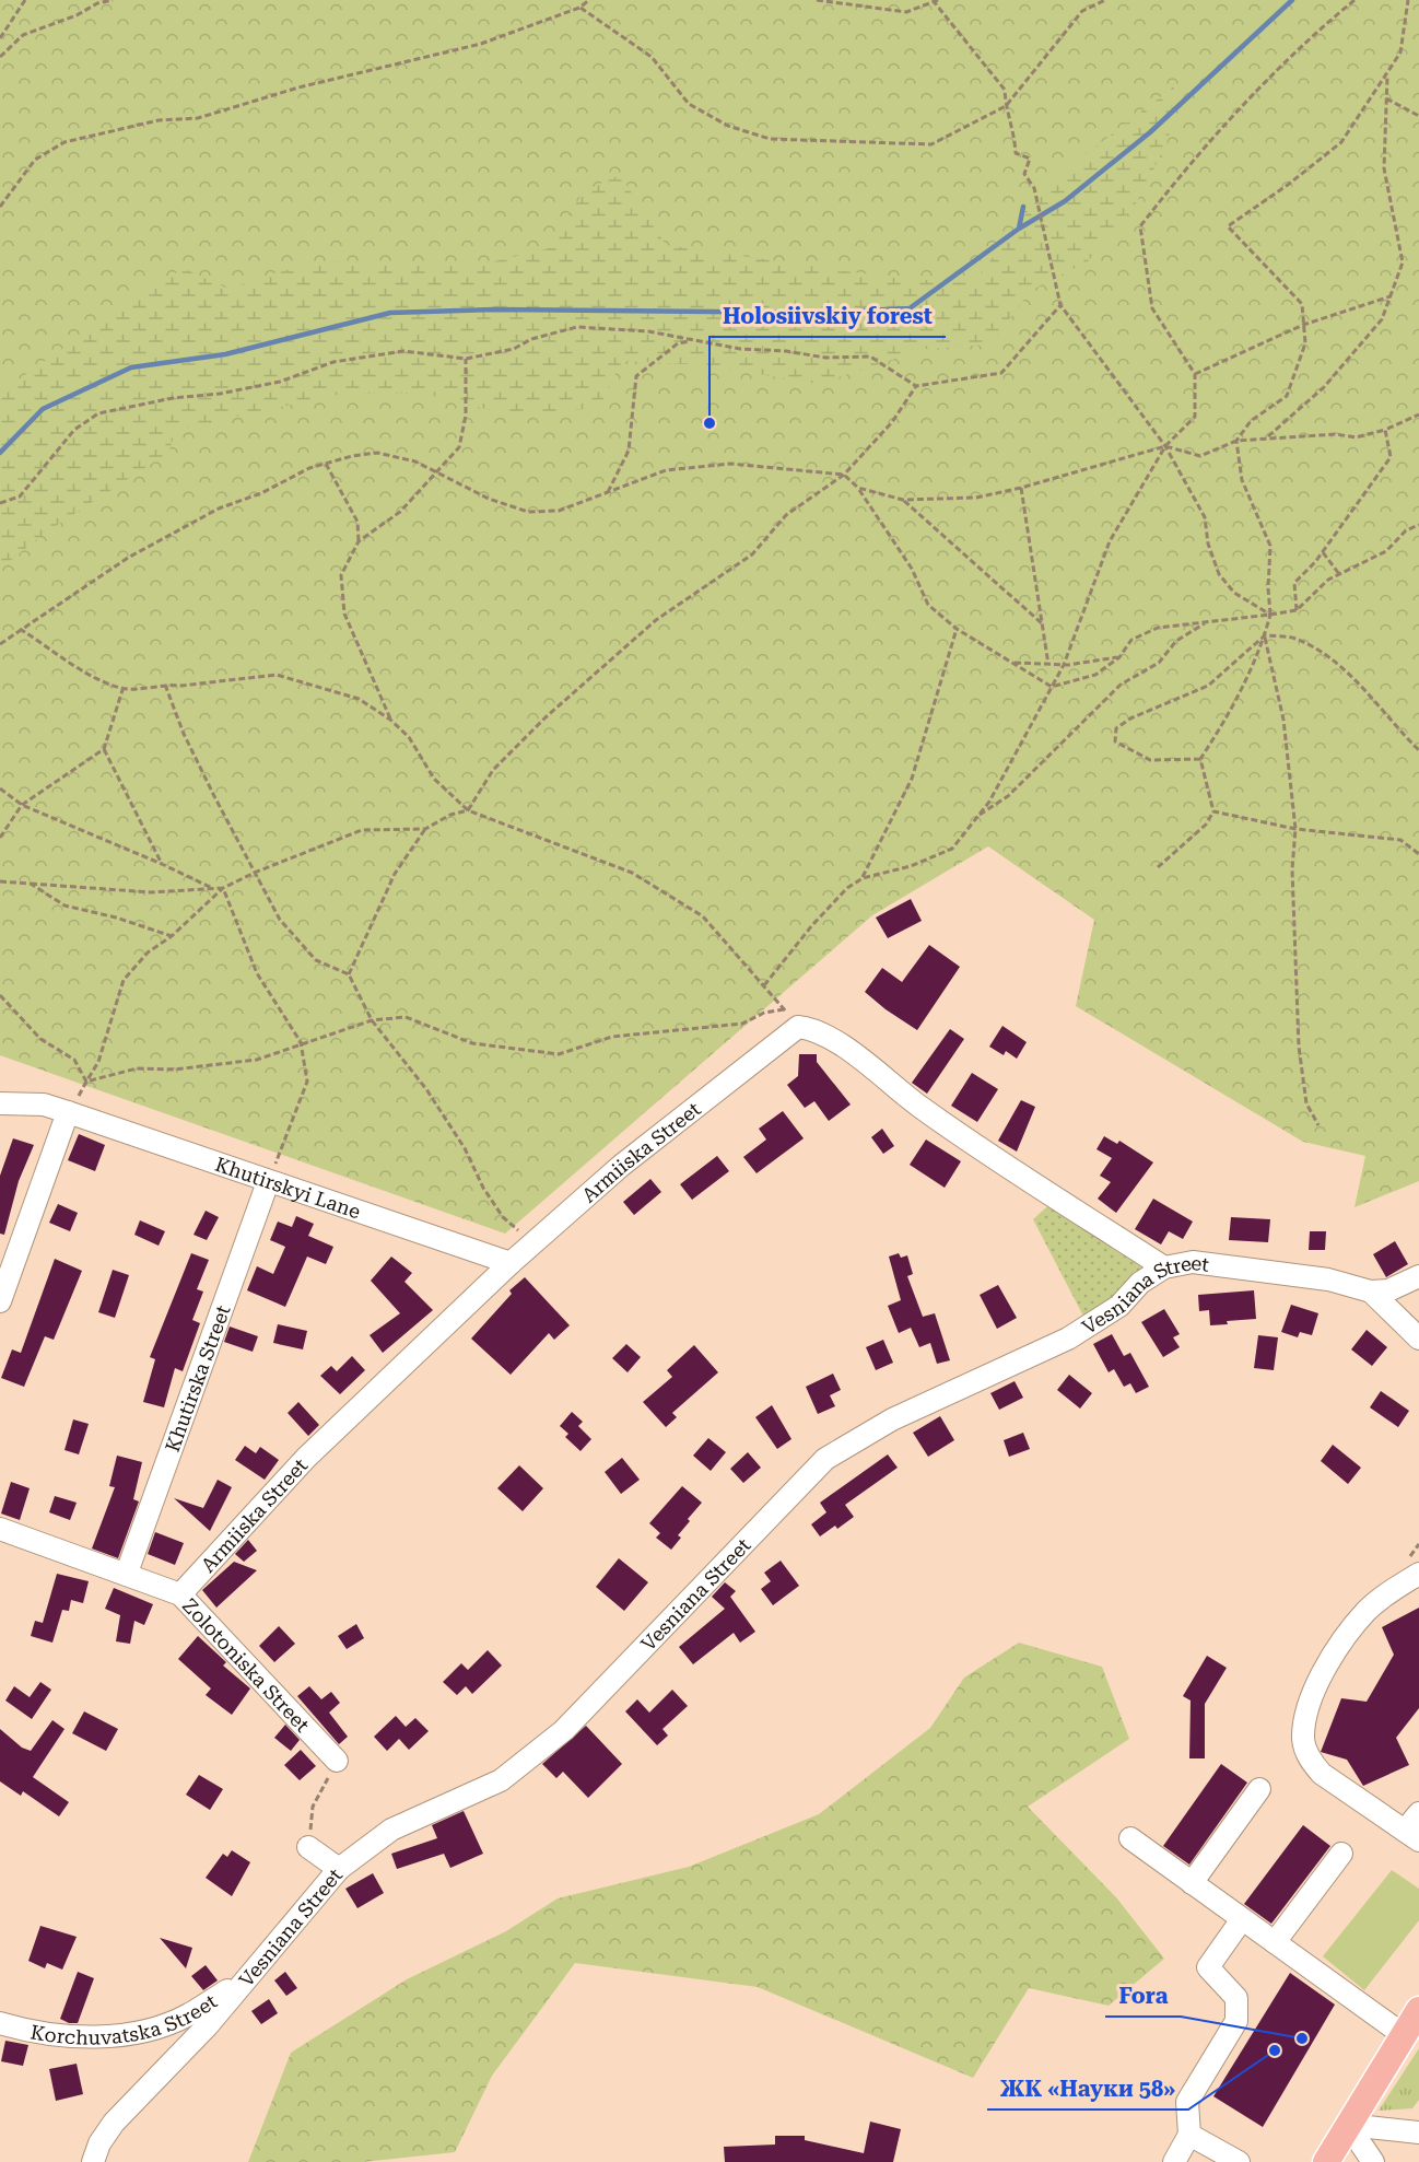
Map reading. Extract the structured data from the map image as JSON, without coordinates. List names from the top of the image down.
{
  "streets": {
    "street": [
      "Armiiska Street",
      "Khutirskyi Lane",
      "Vesniana Street",
      "Khutirska Street",
      "Zolotoniska Street",
      "Korchuvatska Street"
    ]
  },
  "crossings": [
    ["Armiiska Street", "Khutirskyi Lane"],
    ["Armiiska Street", "Zolotoniska Street"],
    ["Khutirskyi Lane", "Khutirska Street"],
    ["Vesniana Street", "Korchuvatska Street"],
    ["Khutirska Street", "Zolotoniska Street"]
  ],
  "places": ["Holosiivskiy forest", "Fora", "ЖК «Науки 58»"]
}
